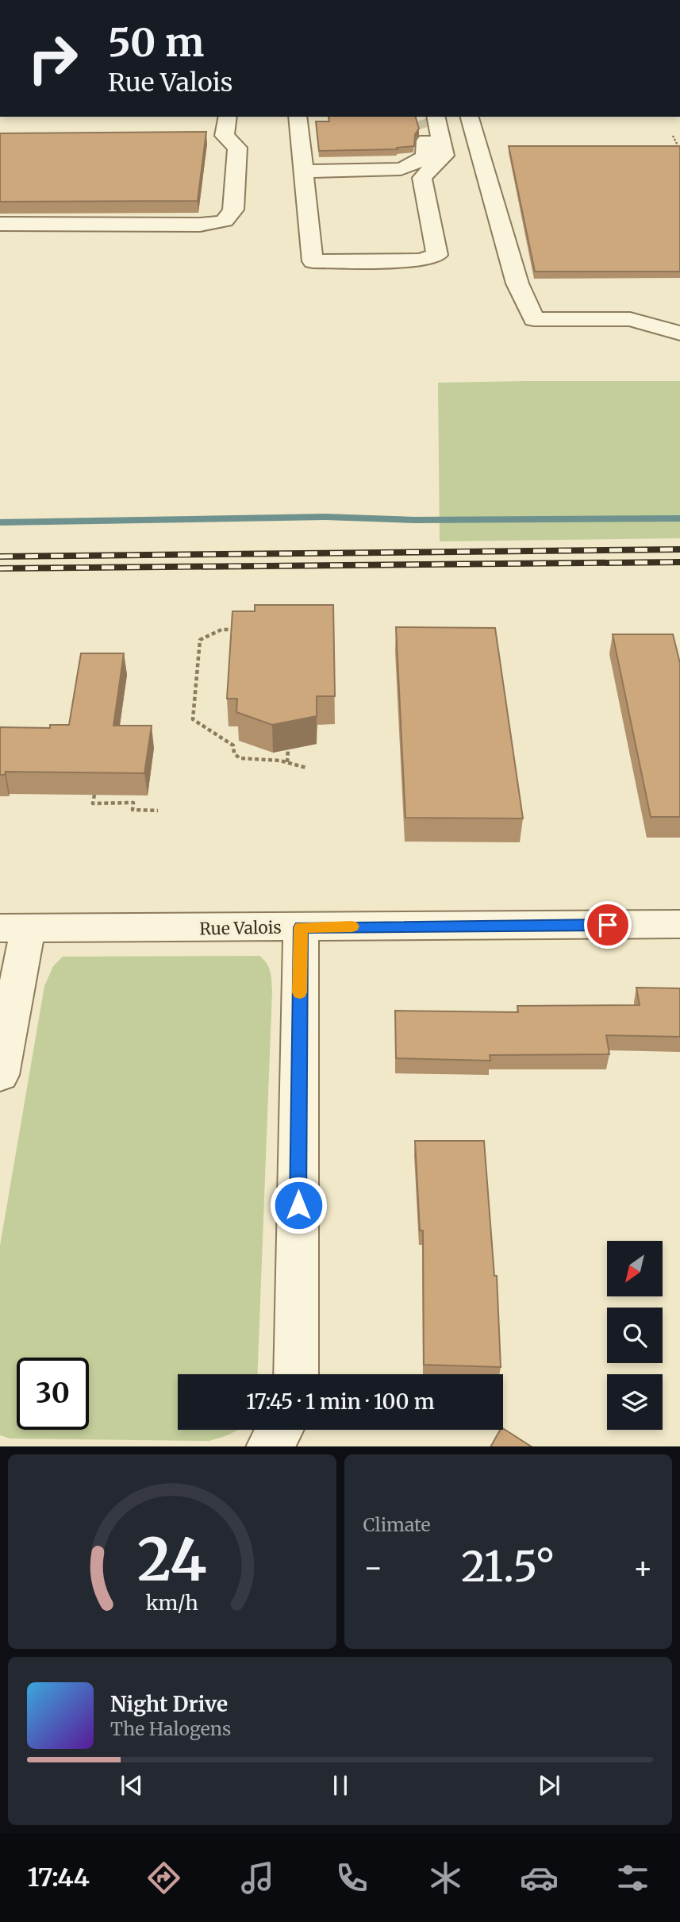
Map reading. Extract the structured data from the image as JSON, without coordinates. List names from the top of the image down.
{
  "streets": {
    "street": ["Rue Valois"]
  },
  "north": "bottom left",
  "page": {
    "turn": ["50 m", "Rue Valois"],
    "limit": "30",
    "trip": "17:45 · 1 min · 100 m",
    "tile": "Climate",
    "heat": ["−", "21.5°", "+"],
    "song": ["Night Drive", "The Halogens"],
    "tabs": "17:44",
    "gauge": ["24", "km/h"]
  }
}
